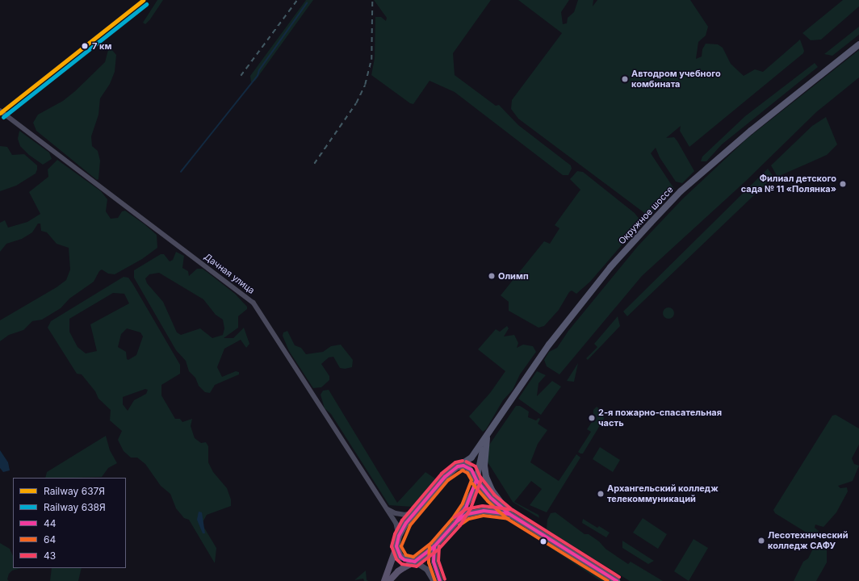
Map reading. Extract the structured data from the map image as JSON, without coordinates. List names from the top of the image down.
{
  "streets": {
    "main road": ["Окружное шоссе"],
    "street": ["Дачная улица"]
  },
  "crossings": [
    ["Окружное шоссе", "Дачная улица"]
  ],
  "places": [
    "7 км",
    "Автодром учебного комбината",
    "Филиал детского сада № 11 «Полянка»",
    "Олимп",
    "2-я пожарно-спасательная часть",
    "Архангельский колледж телекоммуникаций",
    "Лесотехнический колледж САФУ"
  ],
  "lines": [
    "rail line 637Я",
    "rail line 638Я",
    "transit line 43",
    "transit line 44",
    "transit line 64"
  ],
  "legend": [
    "Railway 637Я",
    "Railway 638Я",
    "44",
    "64",
    "43"
  ]
}
